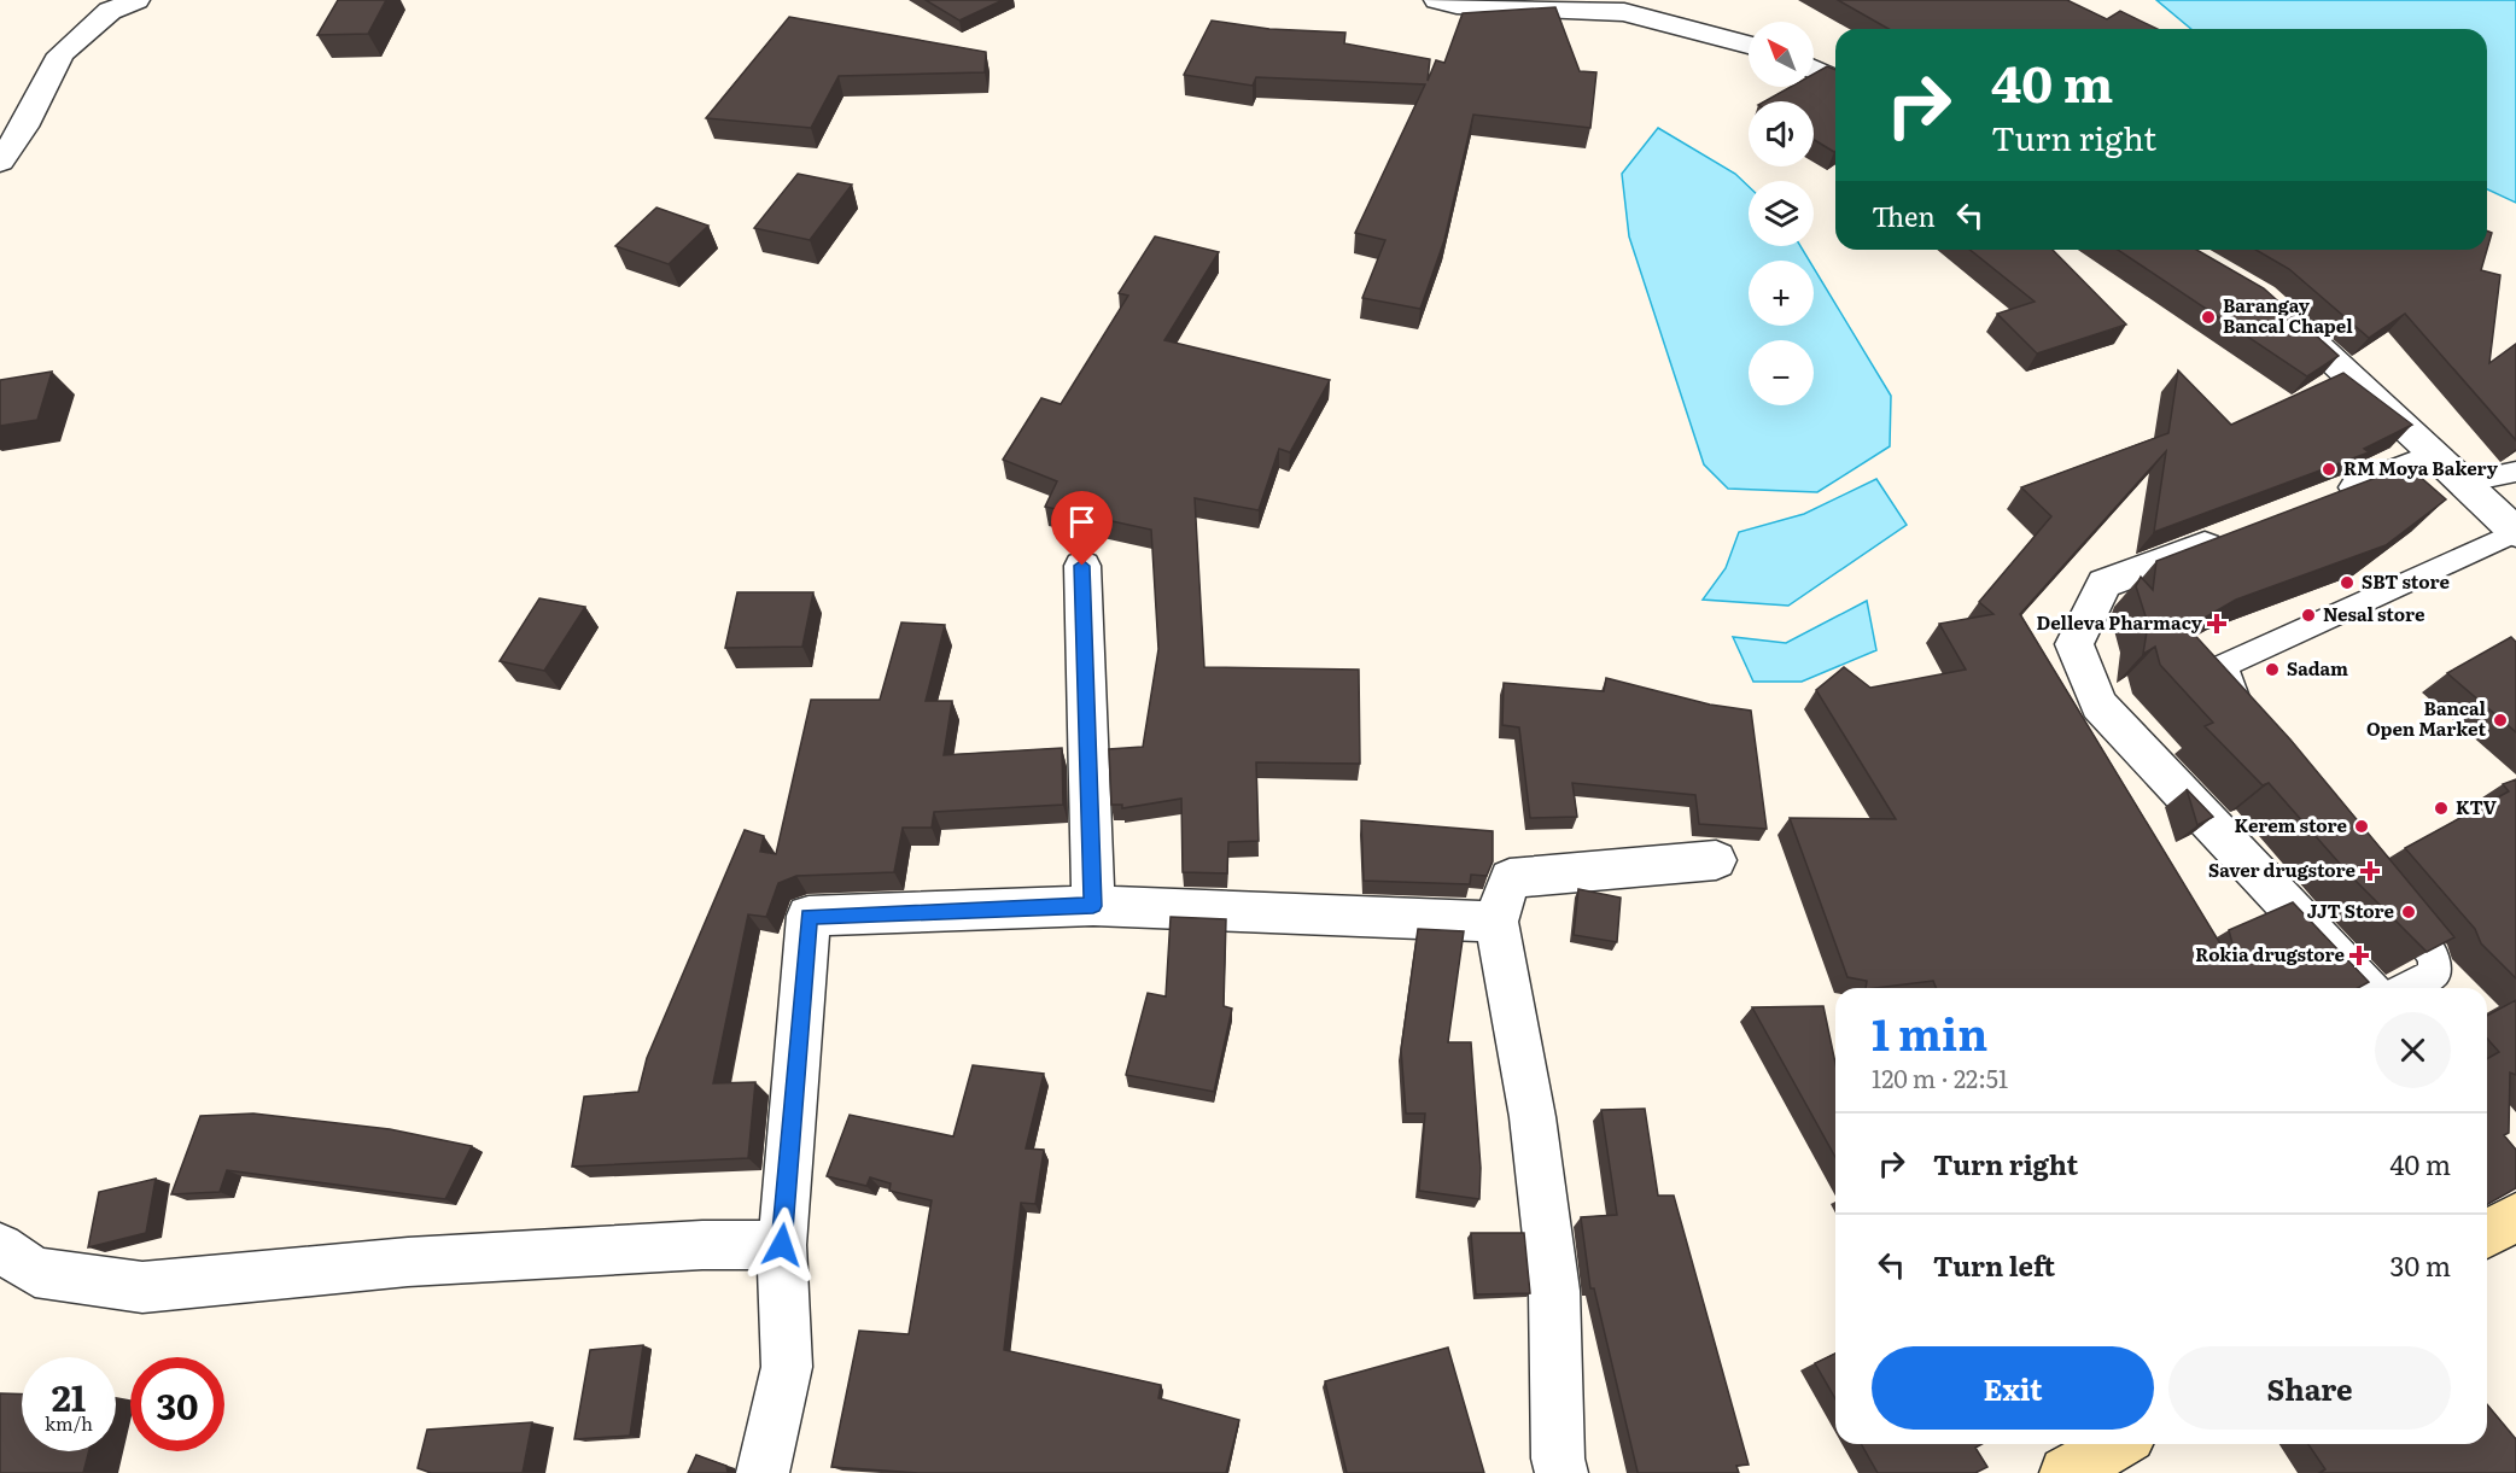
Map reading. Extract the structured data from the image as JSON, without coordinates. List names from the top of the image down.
{
  "places": {
    "other": [
      "Barangay Bancal Chapel",
      "RM Moya Bakery",
      "SBT store",
      "Nesal store",
      "Sadam",
      "Bancal Open Market",
      "KTV",
      "Kerem store",
      "JJT Store"
    ],
    "health": ["Delleva Pharmacy", "Saver drugstore", "Rokia drugstore"]
  },
  "north": "top left",
  "page": {
    "map_buttons": ["+", "−"],
    "turn": ["40 m", "Turn right"],
    "then": "Then",
    "heading": ["1 min", "120 m · 22:51"],
    "list": [
      {
        "name": "Turn right",
        "value": "40 m"
      },
      {
        "name": "Turn left",
        "value": "30 m"
      }
    ],
    "buttons": ["Exit", "Share"],
    "speed": "21 km/h",
    "limit": "30"
  }
}
